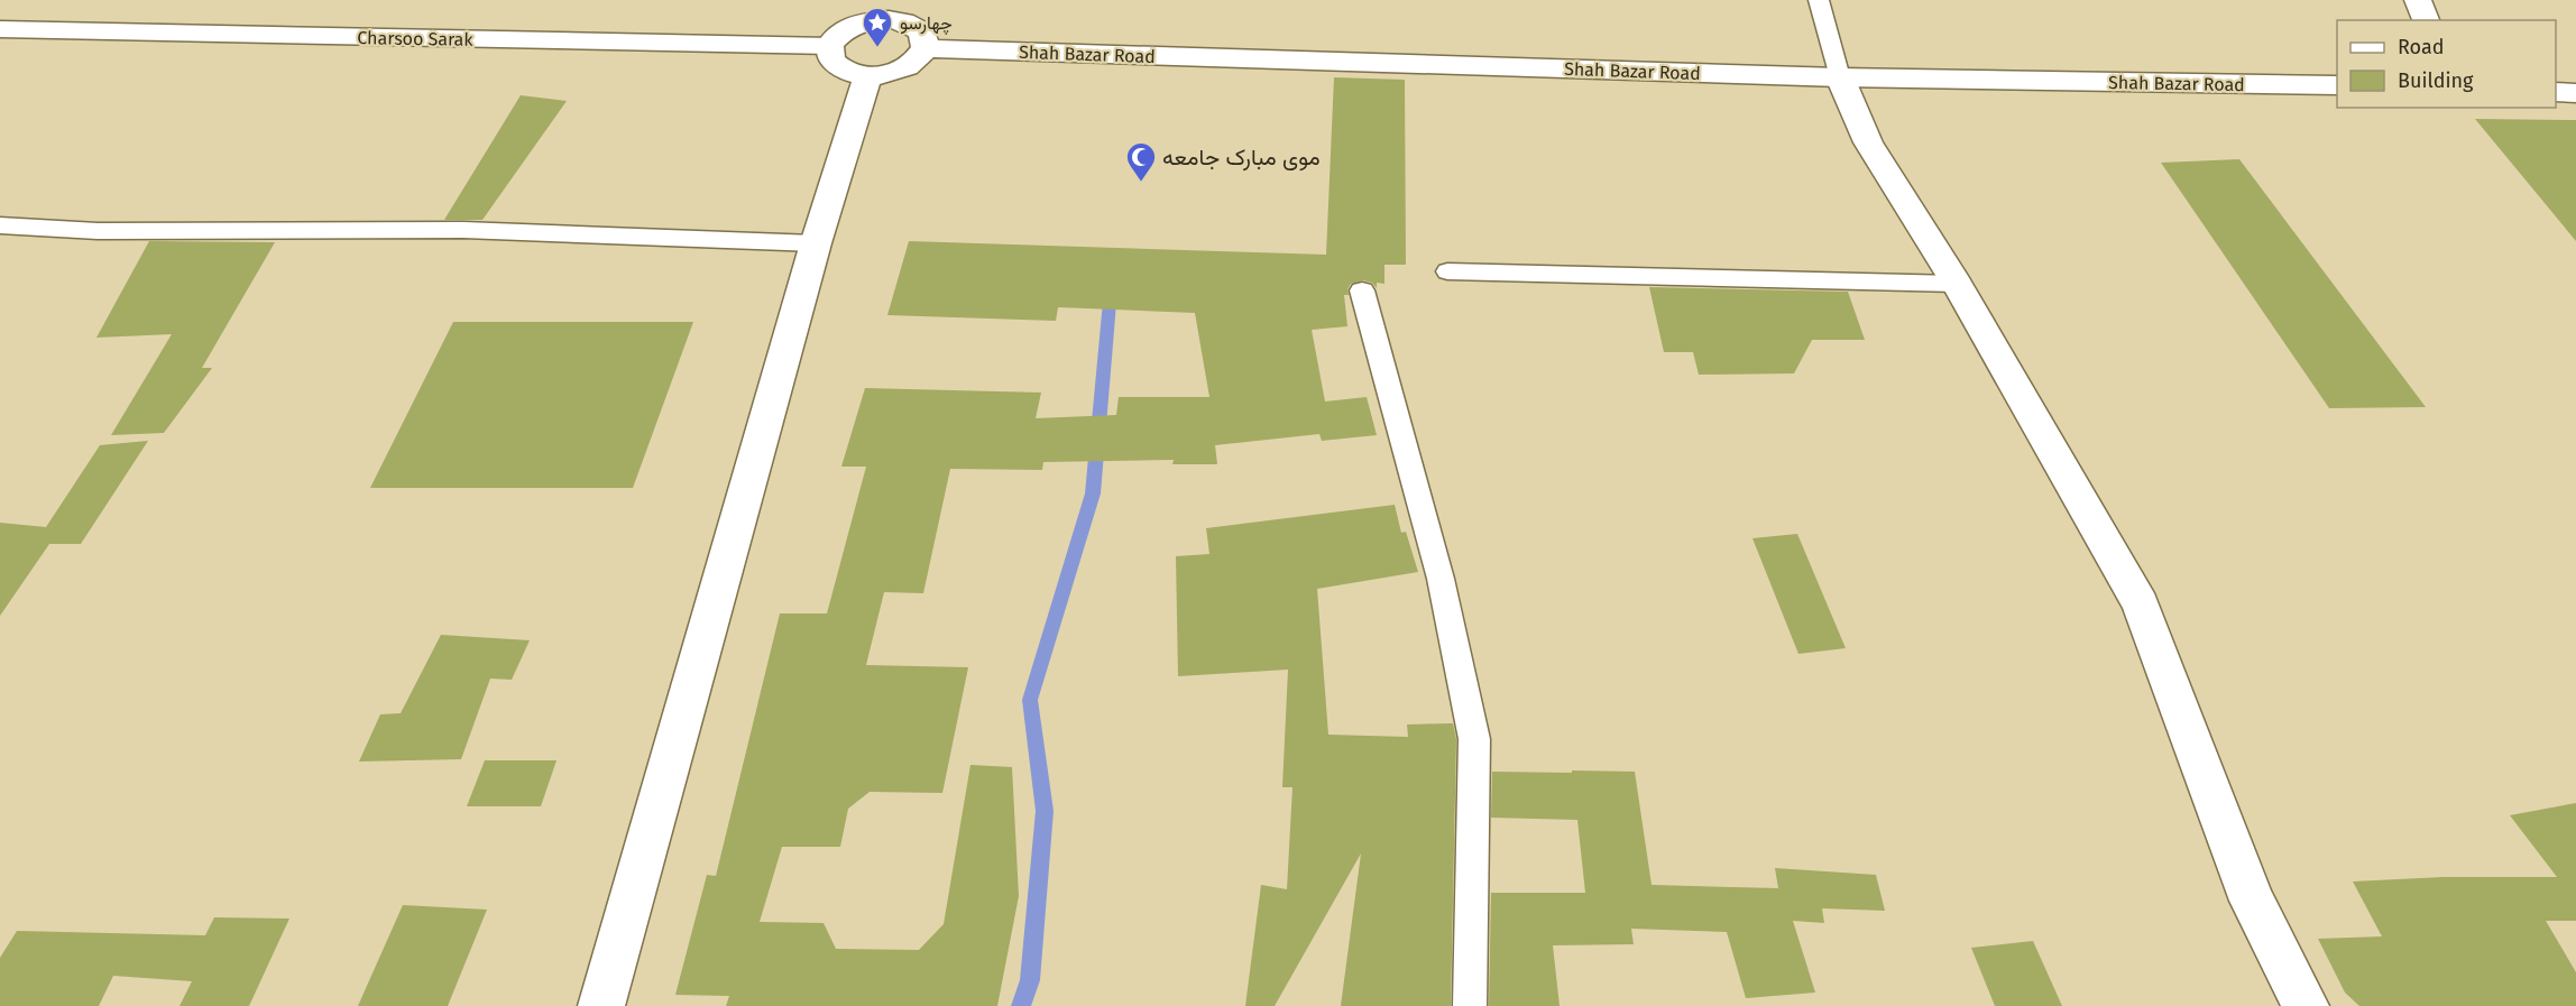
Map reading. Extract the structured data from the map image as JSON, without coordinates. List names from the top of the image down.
{
  "streets": {
    "main road": ["Charsoo Sarak", "Shah Bazar Road"]
  },
  "places": {
    "place": ["چهارسو"],
    "mosque": ["موی مبارک جامعه"]
  },
  "legend": ["Road", "Building"]
}
